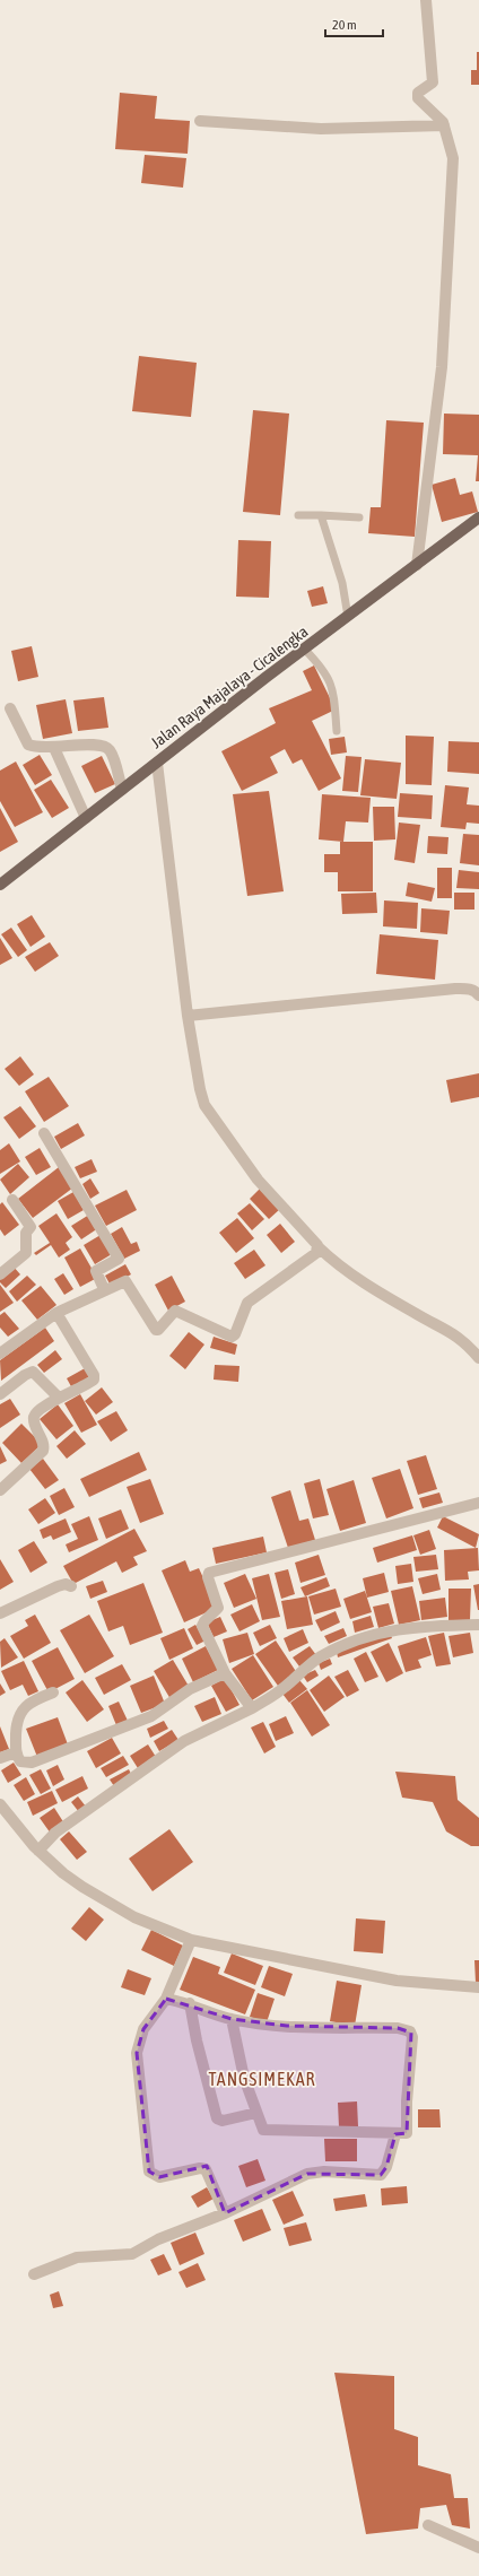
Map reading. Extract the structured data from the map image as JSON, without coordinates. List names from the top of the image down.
{
  "streets": {
    "main road": ["Jalan Raya Majalaya - Cicalengka"]
  },
  "districts": ["TANGSIMEKAR"],
  "scale_bar": "20 m"
}
